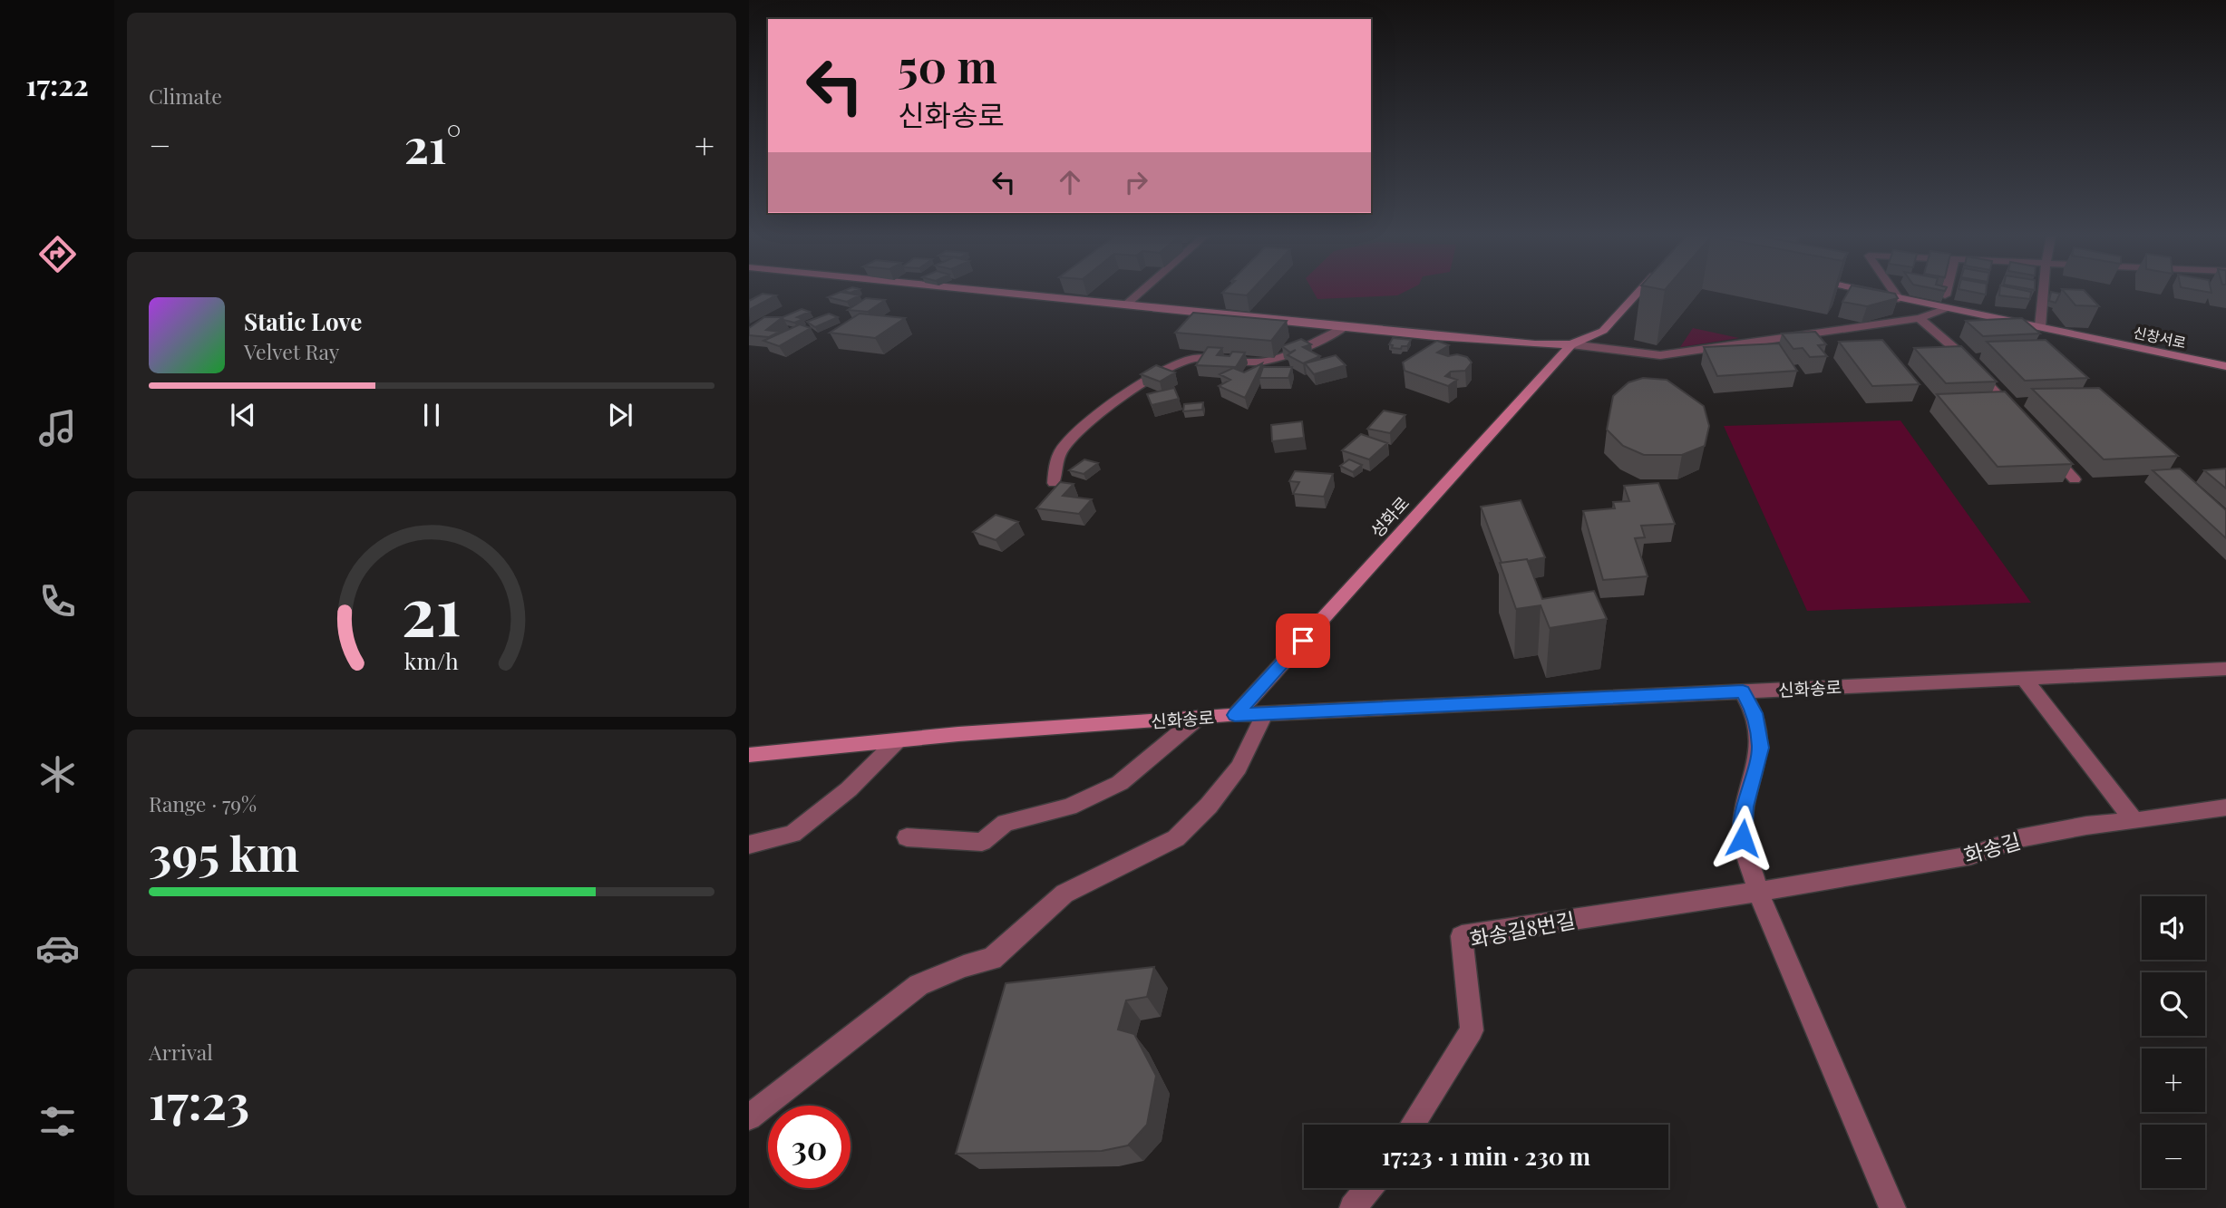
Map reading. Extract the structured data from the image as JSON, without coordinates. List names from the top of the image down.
{
  "streets": {
    "main road": ["신창서로", "성화로", "신화송로"],
    "street": ["화송길", "화송길8번길"]
  },
  "crossings": [
    ["성화로", "신화송로"],
    ["화송길", "화송길8번길"]
  ],
  "page": {
    "tabs": "17:22",
    "tile": [
      "Climate",
      ["Range · 79%", "395 km"],
      ["Arrival", "17:23"]
    ],
    "turn": ["50 m", "신화송로"],
    "heat": ["−", "21°", "+"],
    "song": ["Static Love", "Velvet Ray"],
    "map_buttons": ["+", "−"],
    "limit": "30",
    "trip": "17:23 · 1 min · 230 m",
    "gauge": ["21", "km/h"]
  }
}
